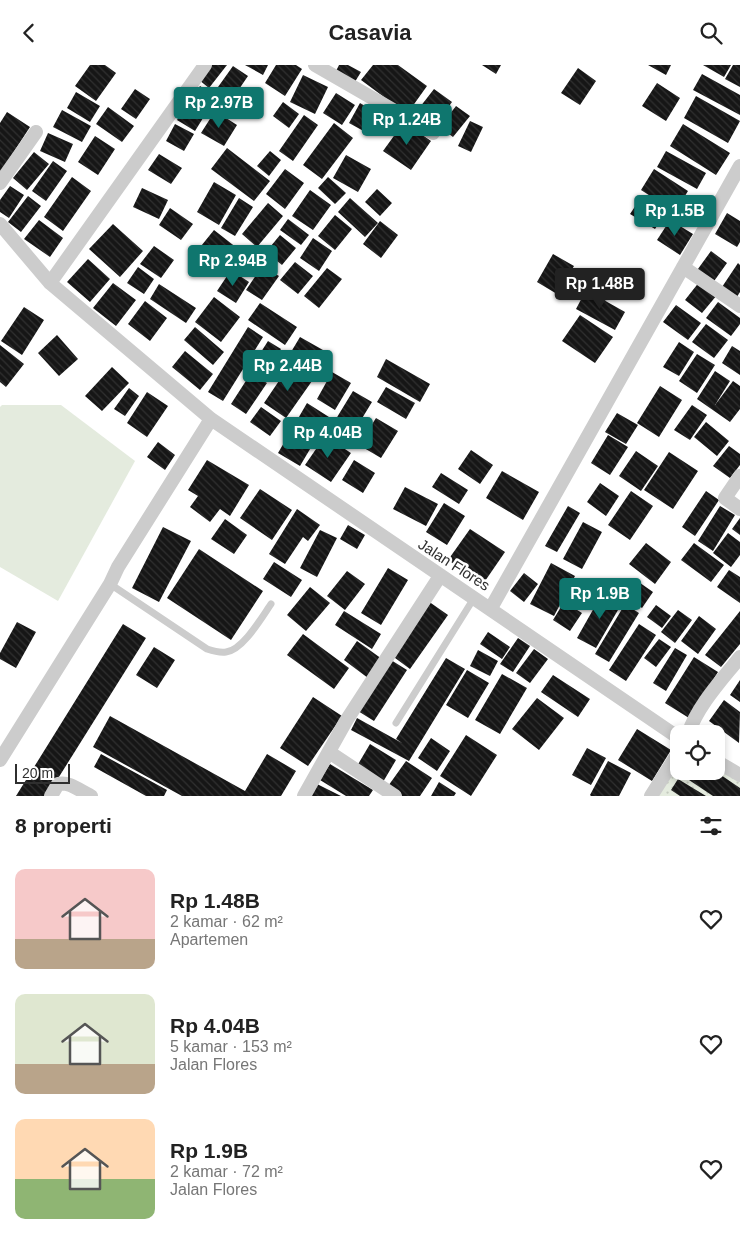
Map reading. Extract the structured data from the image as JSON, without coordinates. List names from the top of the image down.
{
  "streets": {
    "street": ["Jalan Flores"]
  },
  "scale_bar": "20 m",
  "page": {
    "header": "Casavia",
    "price": [
      "Rp 2.97B",
      "Rp 1.24B",
      "Rp 1.5B",
      "Rp 2.94B",
      "Rp 1.48B",
      "Rp 2.44B",
      "Rp 4.04B",
      "Rp 1.9B"
    ],
    "scale": "20 m",
    "heading": "8 properti",
    "list": [
      {
        "name": "Rp 1.48B",
        "note": "2 kamar · 62 m² · Apartemen"
      },
      {
        "name": "Rp 4.04B",
        "note": "5 kamar · 153 m² · Jalan Flores"
      },
      {
        "name": "Rp 1.9B",
        "note": "2 kamar · 72 m² · Jalan Flores"
      }
    ]
  }
}
